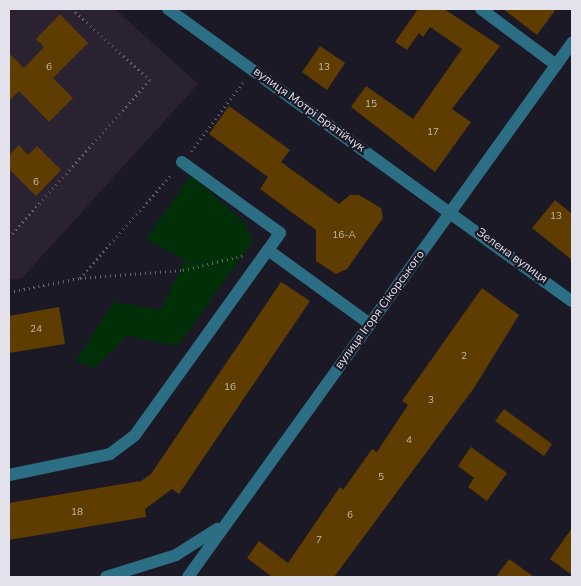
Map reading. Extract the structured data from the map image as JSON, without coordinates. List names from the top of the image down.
{
  "streets": {
    "street": ["вулиця Мотрі Братійчук", "Зелена вулиця", "вулиця Ігоря Сікорського"]
  },
  "crossings": [
    ["вулиця Мотрі Братійчук", "Зелена вулиця"],
    ["вулиця Мотрі Братійчук", "вулиця Ігоря Сікорського"],
    ["Зелена вулиця", "вулиця Ігоря Сікорського"]
  ],
  "house_numbers": [
    "6",
    "13",
    "15",
    "17",
    "6",
    "13",
    "16-А",
    "24",
    "2",
    "16",
    "3",
    "4",
    "5",
    "18",
    "6",
    "7"
  ]
}
